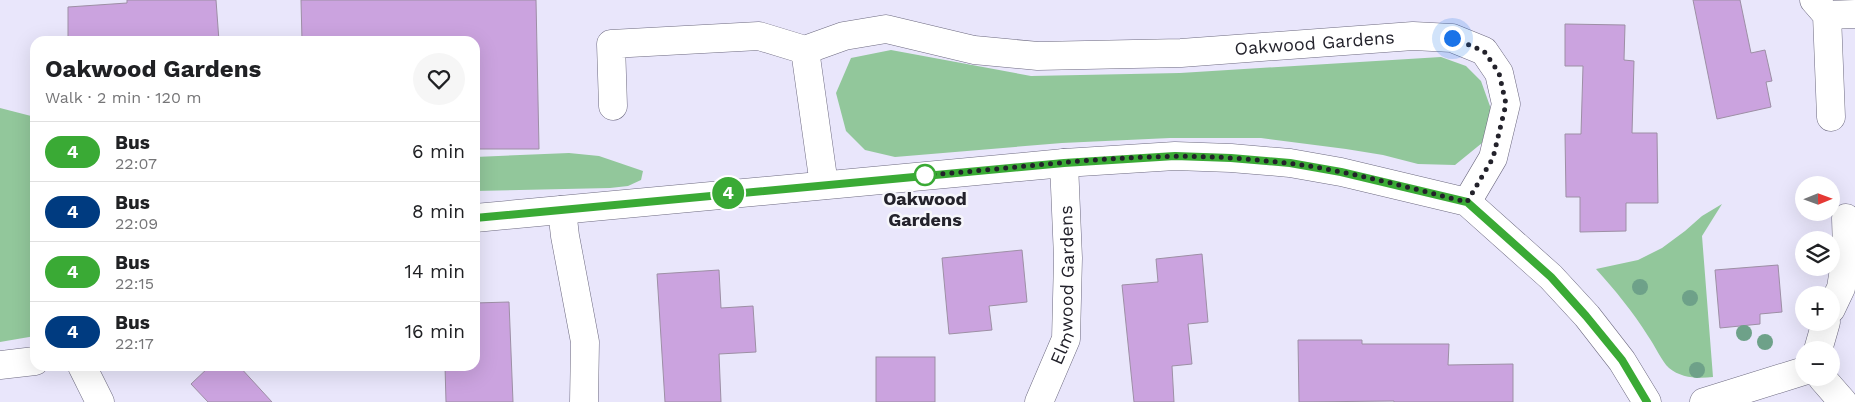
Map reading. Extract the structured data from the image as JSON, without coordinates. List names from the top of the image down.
{
  "streets": {
    "street": ["Oakwood Gardens", "Elmwood Gardens"]
  },
  "places": ["Oakwood Gardens"],
  "lines": ["bus line 4"],
  "north": "right",
  "page": {
    "on_map": "4",
    "heading": ["Oakwood Gardens", "Walk · 2 min · 120 m"],
    "list": [
      {
        "mark": "4",
        "name": "Bus",
        "note": "22:07",
        "value": "6 min"
      },
      {
        "mark": "4",
        "name": "Bus",
        "note": "22:09",
        "value": "8 min"
      },
      {
        "mark": "4",
        "name": "Bus",
        "note": "22:15",
        "value": "14 min"
      },
      {
        "mark": "4",
        "name": "Bus",
        "note": "22:17",
        "value": "16 min"
      }
    ],
    "map_buttons": ["+", "−"]
  }
}
